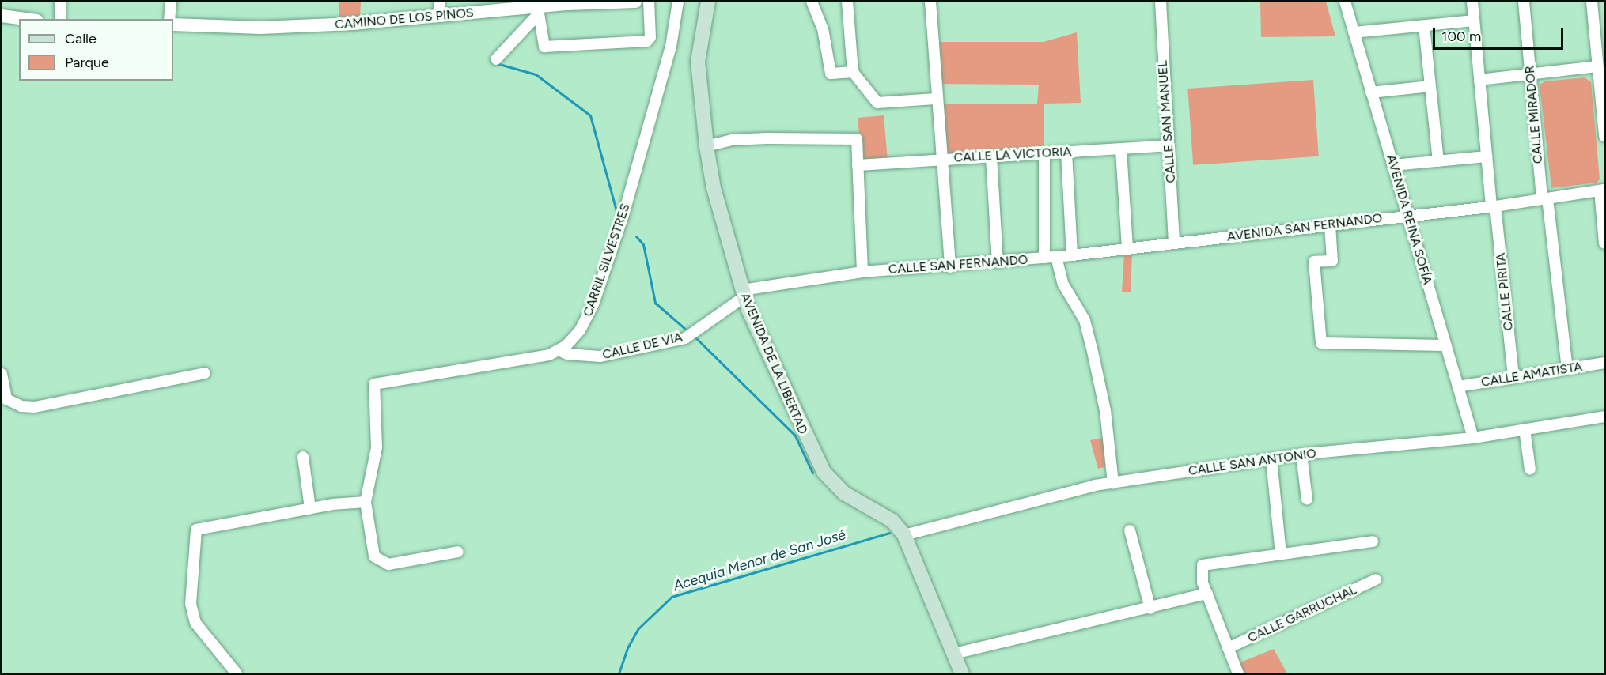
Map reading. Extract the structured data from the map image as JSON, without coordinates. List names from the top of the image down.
{
  "streets": {
    "main road": ["AVENIDA DE LA LIBERTAD"],
    "street": [
      "CAMINO DE LOS PINOS",
      "CALLE MIRADOR",
      "CALLE SAN MANUEL",
      "CALLE LA VICTORIA",
      "AVENIDA REINA SOFÍA",
      "AVENIDA SAN FERNANDO",
      "CARRIL SILVESTRES",
      "CALLE SAN FERNANDO",
      "CALLE PIRITA",
      "CALLE DE VIA",
      "CALLE AMATISTA",
      "CALLE SAN ANTONIO",
      "CALLE GARRUCHAL"
    ]
  },
  "crossings": [
    ["CALLE MIRADOR", "AVENIDA SAN FERNANDO"],
    ["CALLE MIRADOR", "CALLE AMATISTA"],
    ["CALLE SAN MANUEL", "CALLE LA VICTORIA"],
    ["CALLE SAN MANUEL", "AVENIDA SAN FERNANDO"],
    ["CALLE SAN MANUEL", "CALLE SAN FERNANDO"],
    ["AVENIDA REINA SOFÍA", "AVENIDA SAN FERNANDO"],
    ["AVENIDA REINA SOFÍA", "CALLE AMATISTA"],
    ["AVENIDA REINA SOFÍA", "CALLE SAN ANTONIO"],
    ["AVENIDA SAN FERNANDO", "CALLE SAN FERNANDO"],
    ["AVENIDA SAN FERNANDO", "CALLE PIRITA"],
    ["CARRIL SILVESTRES", "CALLE DE VIA"],
    ["CALLE SAN FERNANDO", "CALLE DE VIA"],
    ["CALLE SAN FERNANDO", "AVENIDA DE LA LIBERTAD"],
    ["CALLE PIRITA", "CALLE AMATISTA"],
    ["CALLE DE VIA", "AVENIDA DE LA LIBERTAD"],
    ["AVENIDA DE LA LIBERTAD", "CALLE SAN ANTONIO"]
  ],
  "water": ["Acequia Menor de San José"],
  "legend": ["Calle", "Parque"],
  "scale_bar": "100 m"
}
